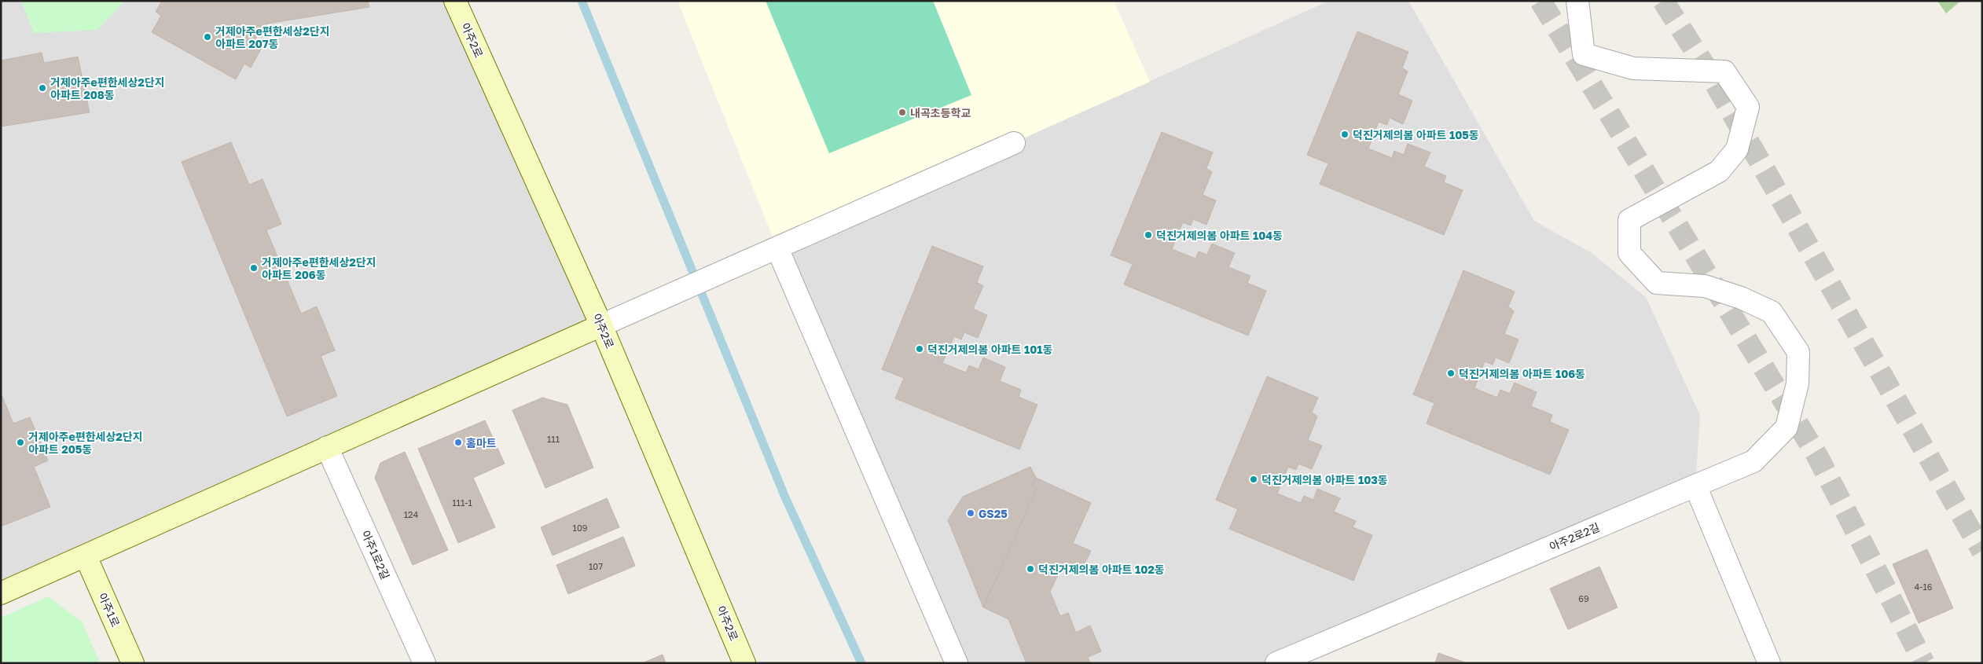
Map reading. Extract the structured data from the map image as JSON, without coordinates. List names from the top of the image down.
{
  "streets": {
    "street": [
      "아주2로",
      "아주2로2길",
      "아주1로2길",
      "아주1로"
    ]
  },
  "places": [
    "거제아주e편한세상2단지 아파트 207동",
    "거제아주e편한세상2단지 아파트 208동",
    "내곡초등학교",
    "덕진거제의봄 아파트 105동",
    "덕진거제의봄 아파트 104동",
    "거제아주e편한세상2단지 아파트 206동",
    "덕진거제의봄 아파트 101동",
    "덕진거제의봄 아파트 106동",
    "거제아주e편한세상2단지 아파트 205동",
    "홈마트",
    "덕진거제의봄 아파트 103동",
    "GS25",
    "덕진거제의봄 아파트 102동"
  ],
  "house_numbers": [
    "111",
    "111-1",
    "124",
    "109",
    "107",
    "4-16",
    "69"
  ]
}
